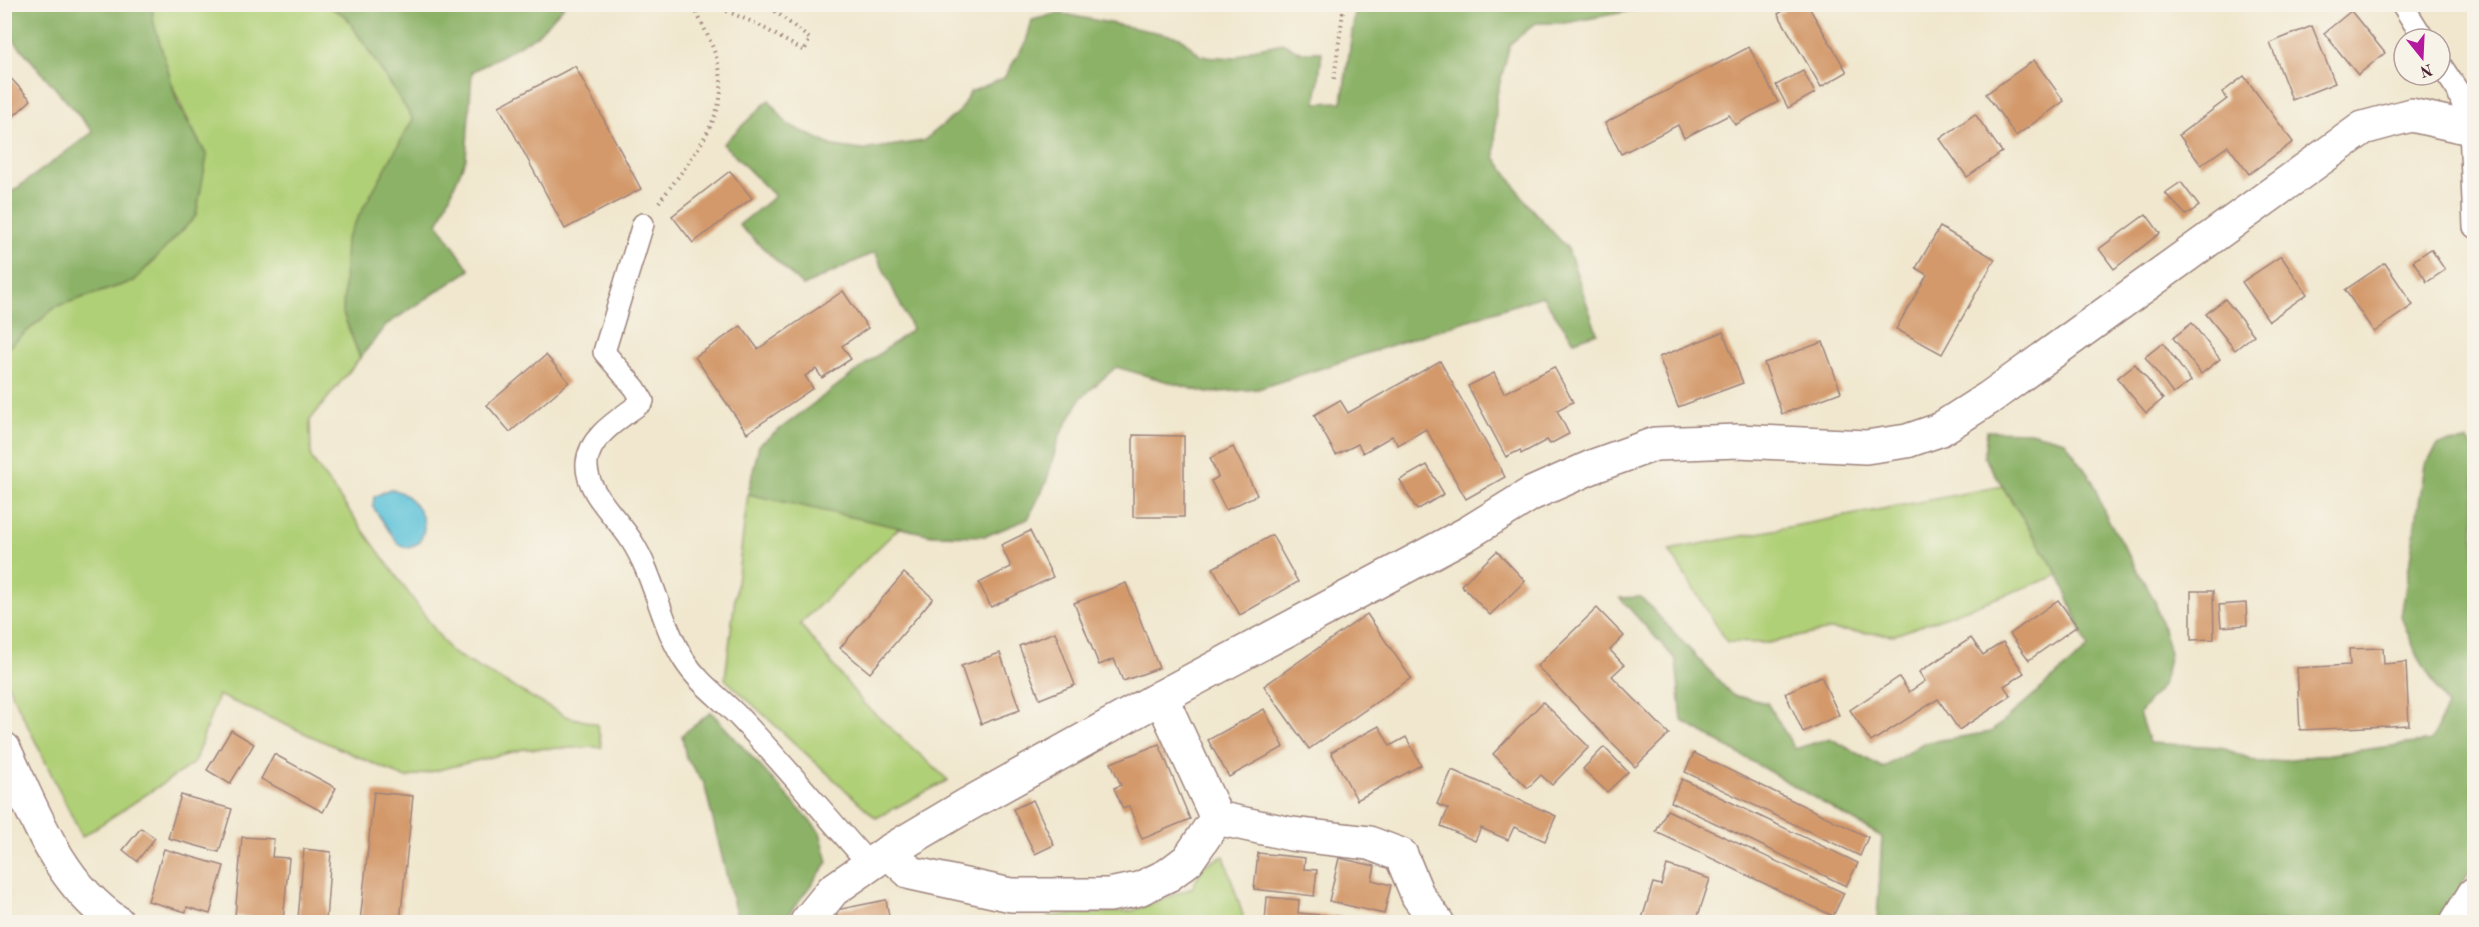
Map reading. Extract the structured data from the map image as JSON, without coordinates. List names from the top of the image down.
{
  "north": "bottom"
}
